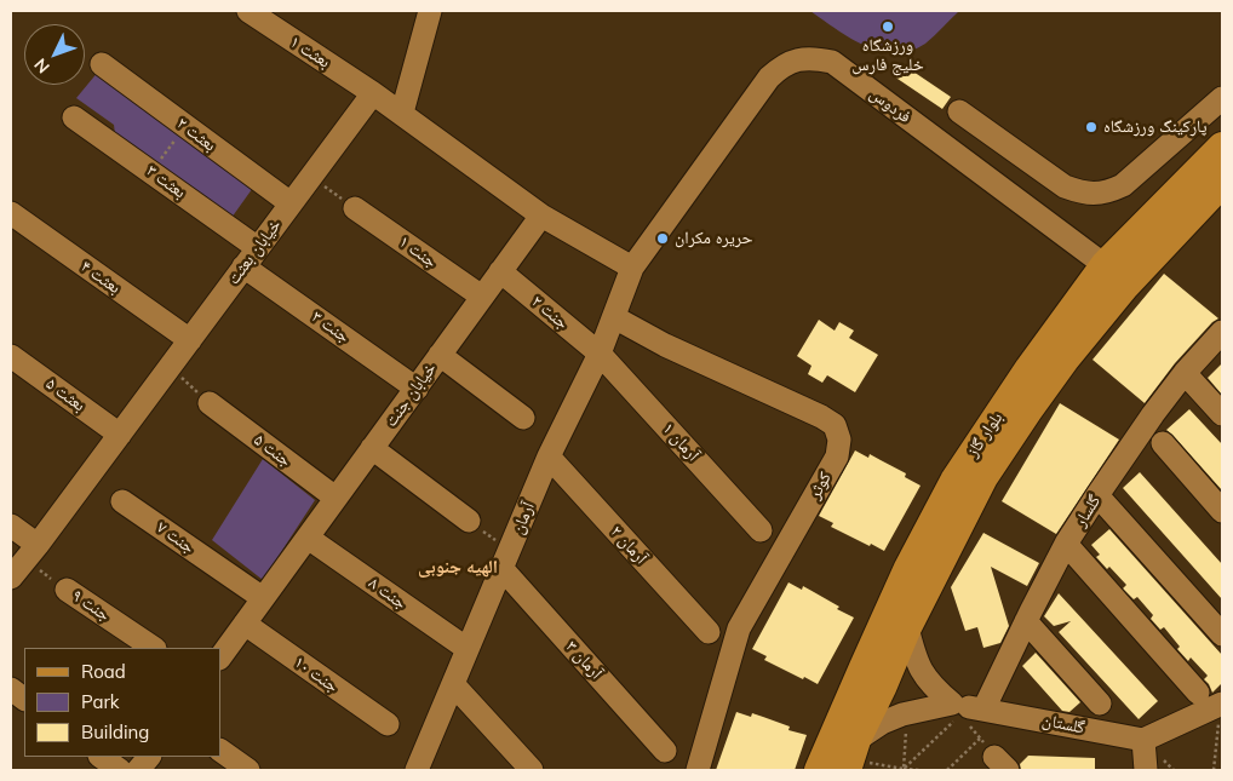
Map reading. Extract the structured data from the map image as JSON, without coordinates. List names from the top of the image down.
{
  "streets": {
    "main road": ["بلوار گاز"],
    "street": [
      "بعثت ۱",
      "فردوس",
      "بعثت ۲",
      "بعثت ۳",
      "خیابان بعثت",
      "جنت ۱",
      "بعثت ۴",
      "جنت ۲",
      "جنت ۳",
      "بعثت ۵",
      "خیابان جنت",
      "آرمان ۱",
      "جنت ۵",
      "کوثر",
      "گلسار",
      "آرمان",
      "جنت ۷",
      "آرمان ۲",
      "جنت ۸",
      "جنت ۹",
      "آرمان ۳",
      "جنت ۱۰",
      "گلستان"
    ]
  },
  "crossings": [
    ["بعثت ۱", "خیابان بعثت"],
    ["فردوس", "بلوار گاز"],
    ["فردوس", "آرمان"],
    ["بعثت ۲", "خیابان بعثت"],
    ["بعثت ۳", "خیابان بعثت"],
    ["خیابان بعثت", "بعثت ۴"],
    ["خیابان بعثت", "جنت ۳"],
    ["خیابان بعثت", "بعثت ۵"],
    ["خیابان بعثت", "جنت ۹"],
    ["جنت ۱", "خیابان جنت"],
    ["جنت ۲", "خیابان جنت"],
    ["جنت ۲", "آرمان ۱"],
    ["جنت ۲", "آرمان"],
    ["جنت ۳", "خیابان جنت"],
    ["خیابان جنت", "جنت ۵"],
    ["خیابان جنت", "جنت ۷"],
    ["خیابان جنت", "جنت ۸"],
    ["خیابان جنت", "جنت ۱۰"],
    ["بلوار گاز", "گلستان"],
    ["آرمان ۱", "آرمان"],
    ["کوثر", "آرمان"],
    ["گلسار", "گلستان"],
    ["آرمان", "آرمان ۲"],
    ["آرمان", "جنت ۸"],
    ["آرمان", "آرمان ۳"]
  ],
  "districts": ["الهیه جنوبی"],
  "places": ["ورزشگاه خلیج فارس", "پارکینگ ورزشگاه", "حریره مکران"],
  "legend": ["Road", "Park", "Building"],
  "north": "bottom left"
}
